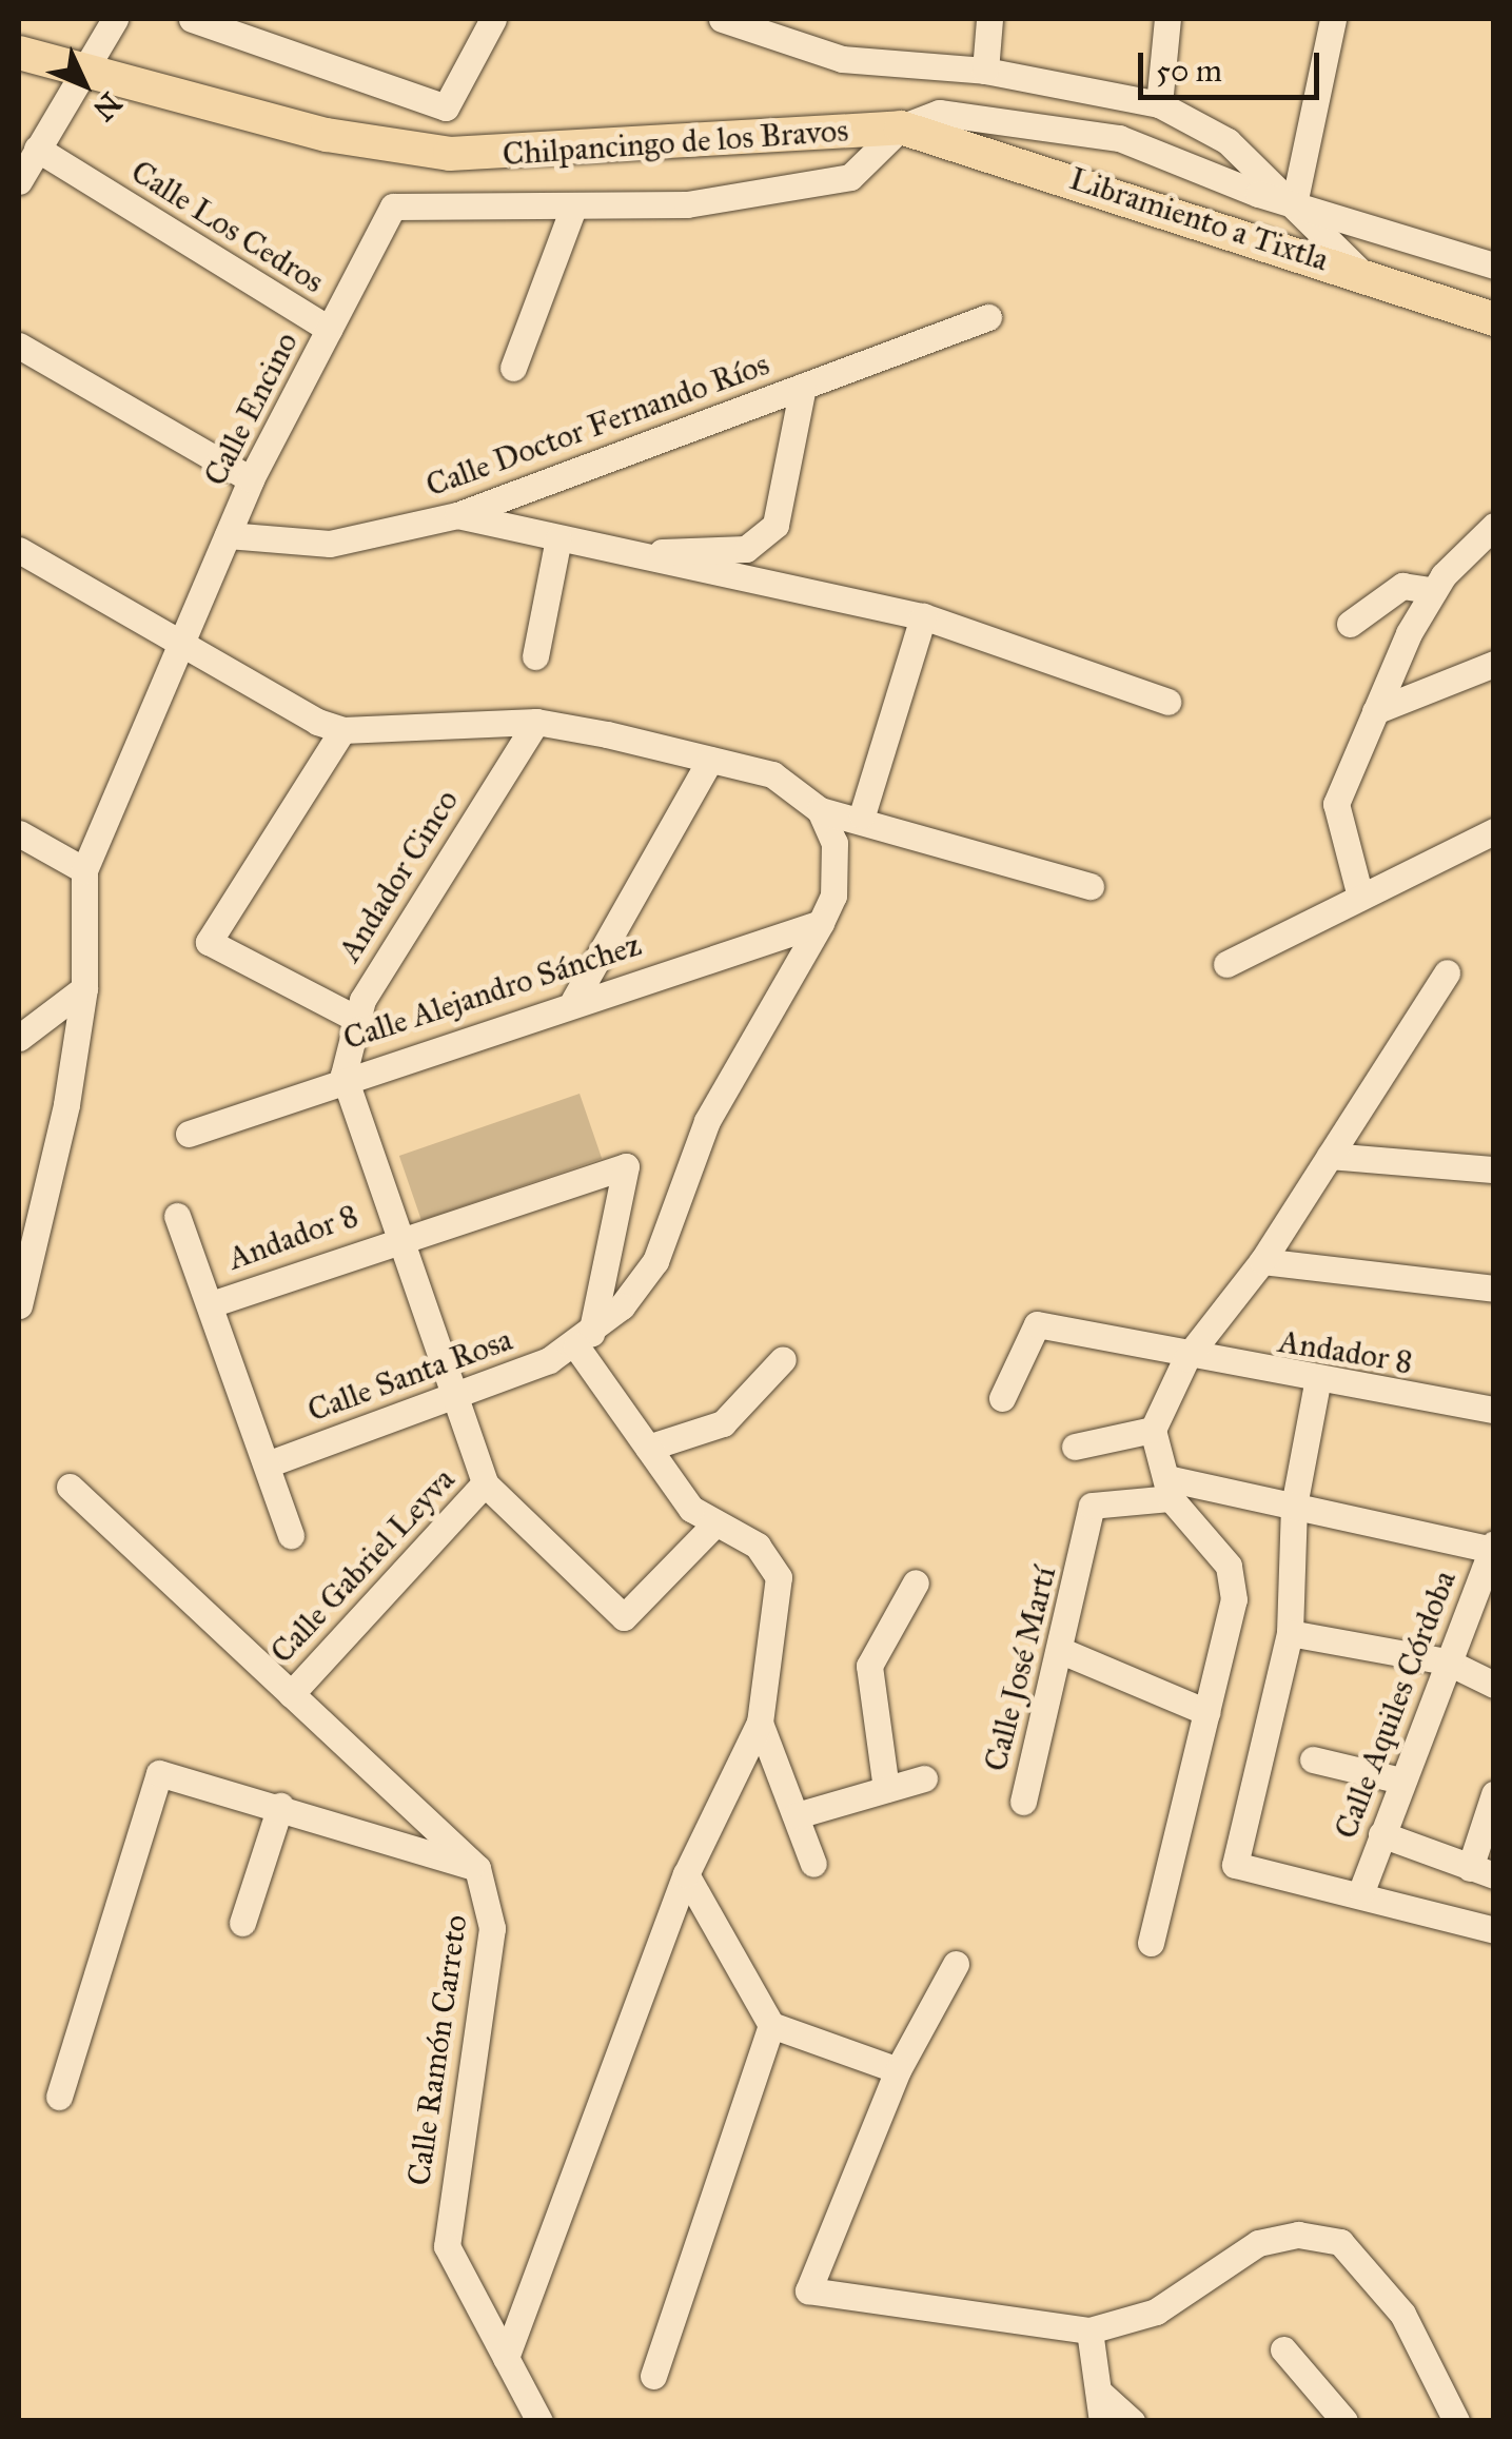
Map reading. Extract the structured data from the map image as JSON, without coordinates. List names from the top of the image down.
{
  "streets": {
    "main road": ["Chilpancingo de los Bravos", "Libramiento a Tixtla"],
    "street": [
      "Calle Los Cedros",
      "Calle Encino",
      "Calle Doctor Fernando Ríos",
      "Andador Cinco",
      "Calle Alejandro Sánchez",
      "Andador 8",
      "Calle Santa Rosa",
      "Calle Gabriel Leyva",
      "Calle José Martí",
      "Calle Aquiles Córdoba",
      "Calle Ramón Carreto"
    ]
  },
  "crossings": [
    ["Chilpancingo de los Bravos", "Libramiento a Tixtla"],
    ["Calle Los Cedros", "Calle Encino"],
    ["Calle Encino", "Calle Doctor Fernando Ríos"],
    ["Andador Cinco", "Calle Alejandro Sánchez"],
    ["Andador 8", "Calle Santa Rosa"]
  ],
  "scale_bar": "50 m",
  "north": "bottom right"
}
